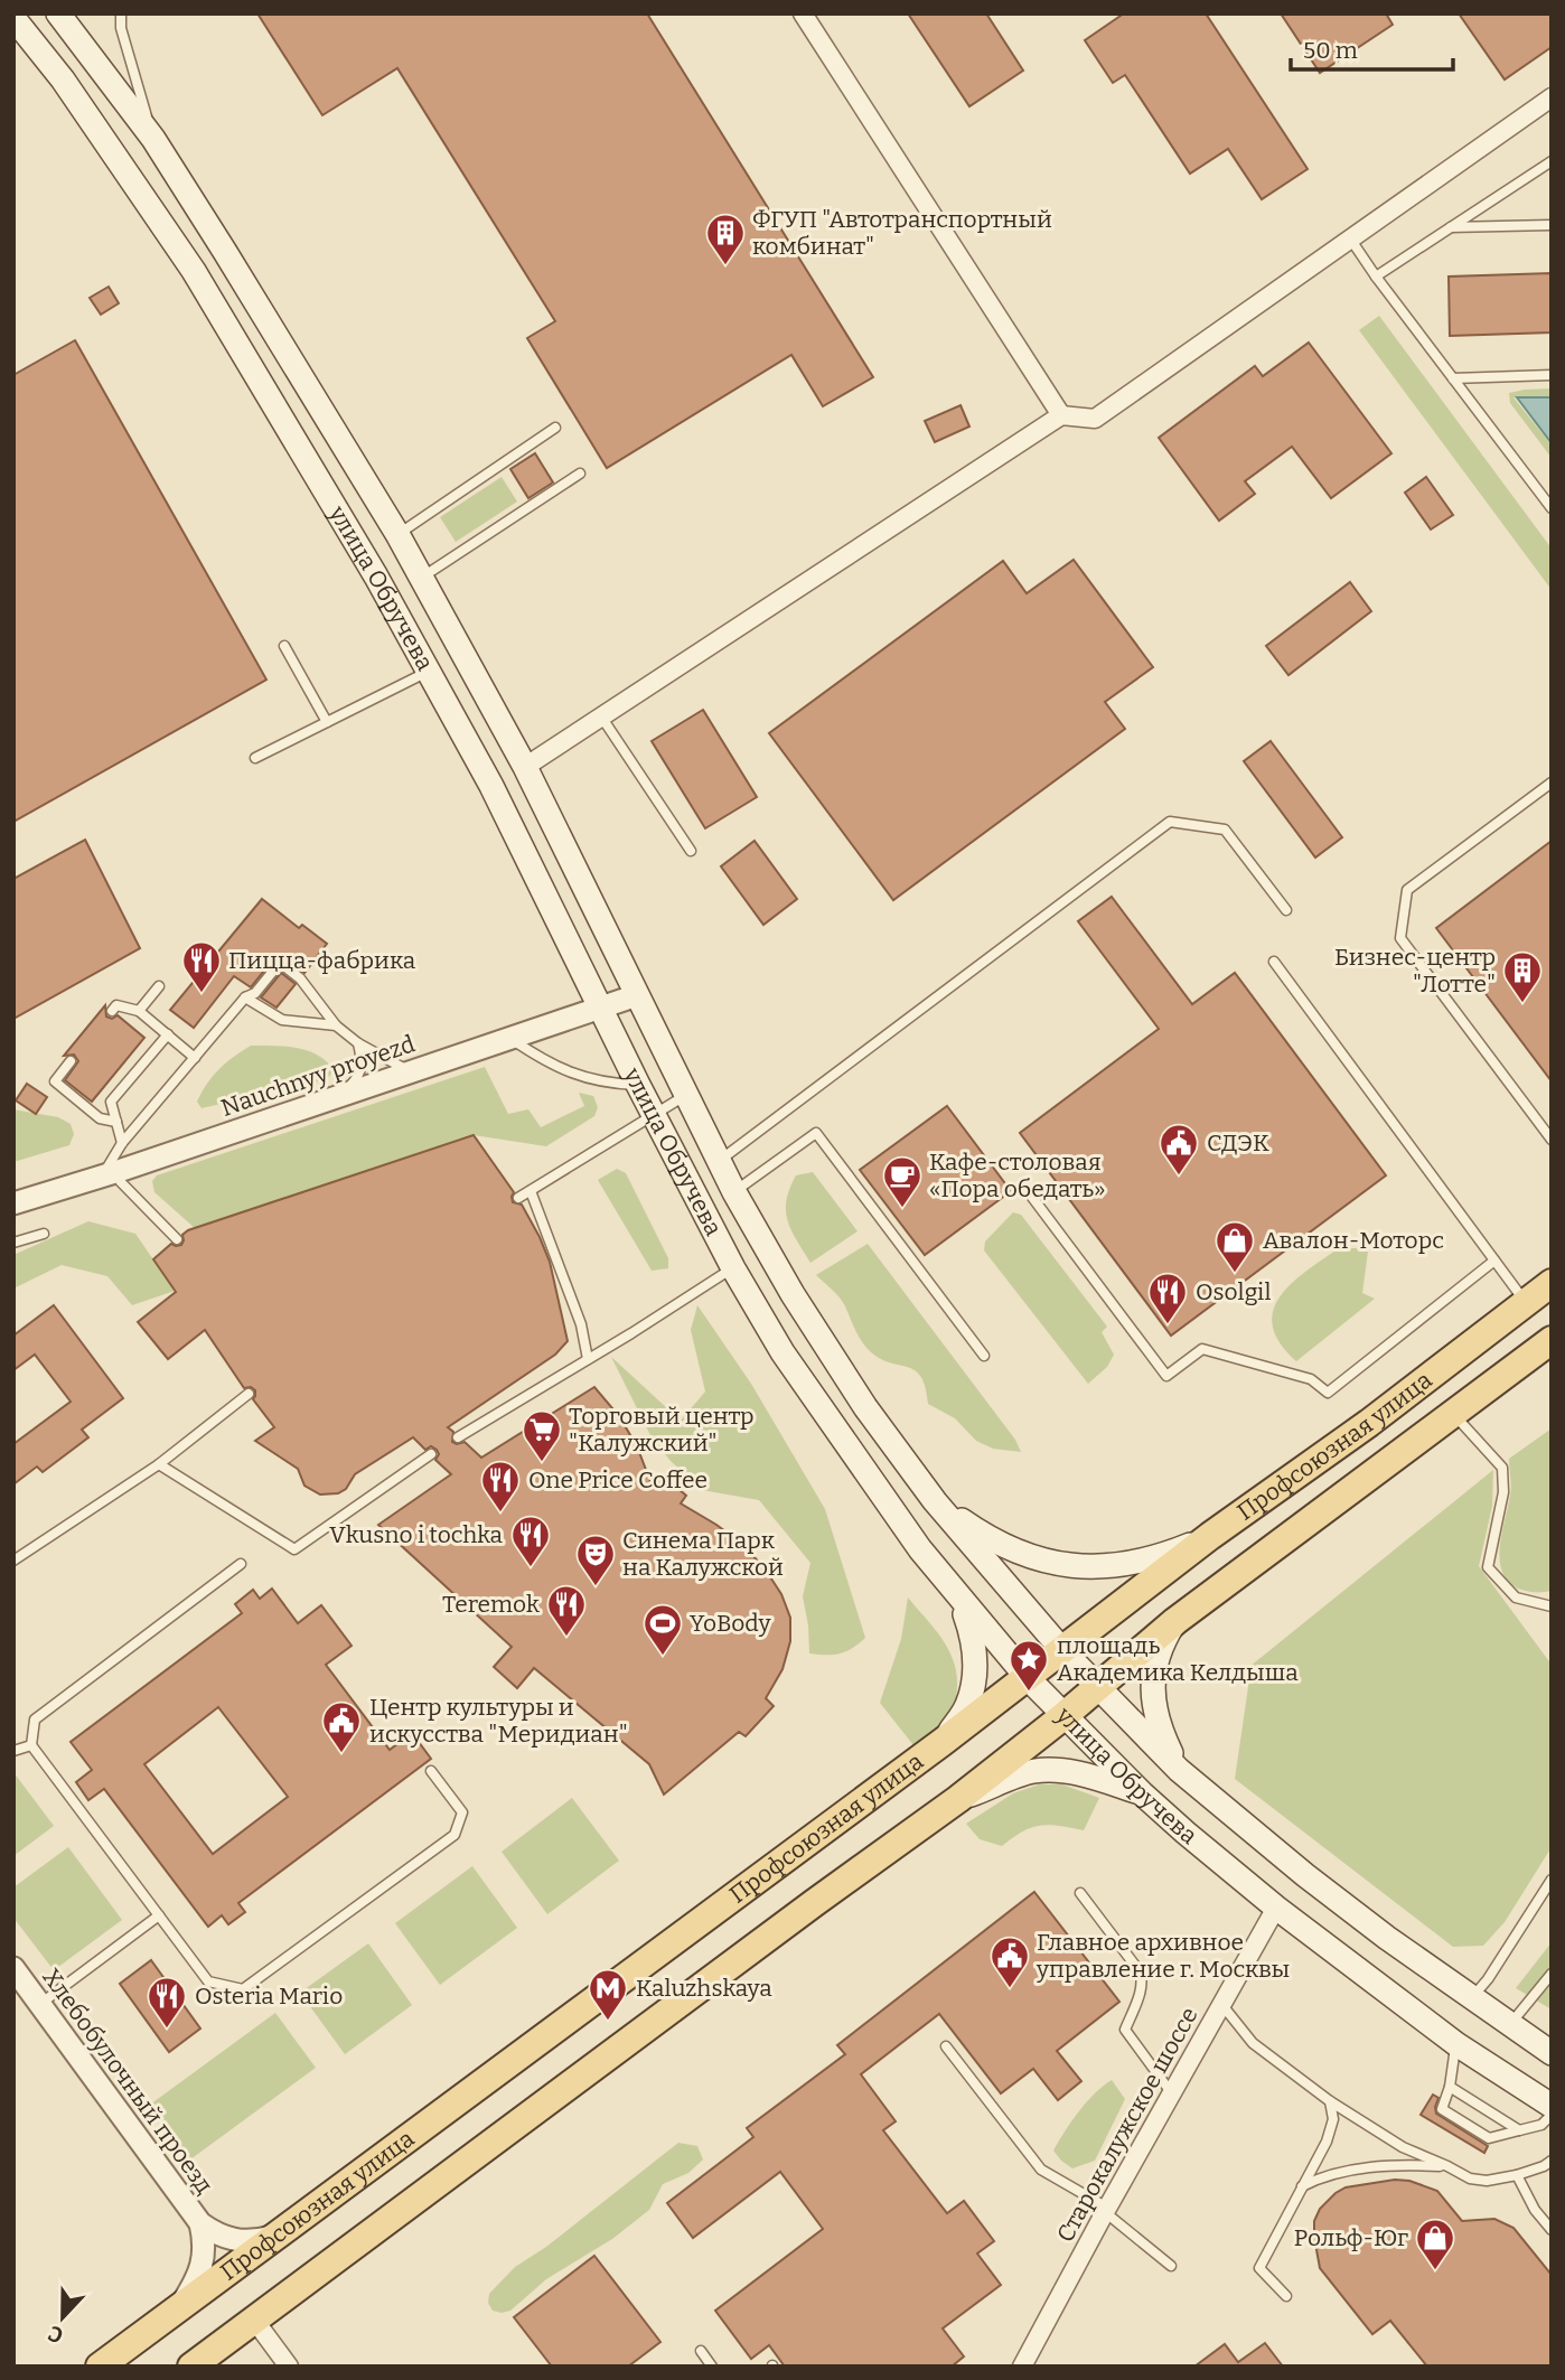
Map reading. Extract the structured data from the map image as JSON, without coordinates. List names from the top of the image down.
{
  "streets": {
    "main road": ["улица Обручева", "Профсоюзная улица"],
    "street": ["Nauchnyy proyezd", "Хлебобулочный проезд", "Старокалужское шоссе"]
  },
  "crossings": [
    ["улица Обручева", "Nauchnyy proyezd"],
    ["улица Обручева", "Профсоюзная улица"],
    ["улица Обручева", "Старокалужское шоссе"],
    ["Профсоюзная улица", "Хлебобулочный проезд"]
  ],
  "places": {
    "building": ["ФГУП \"Автотранспортный комбинат\"", "Бизнес-центр \"Лотте\""],
    "restaurant": [
      "Пицца-фабрика",
      "Osolgil",
      "One Price Coffee",
      "Vkusno i tochka",
      "Teremok",
      "Osteria Mario"
    ],
    "public building": ["СДЭК", "Центр культуры и искусства \"Меридиан\"", "Главное архивное управление г. Москвы"],
    "cafe": ["Кафе-столовая «Пора обедать»"],
    "shop": ["Авалон-Моторс", "Рольф-Юг"],
    "supermarket": ["Торговый центр \"Калужский\""],
    "theatre": ["Синема Парк на Калужской"],
    "sports": ["YoBody"],
    "place": ["площадь Академика Келдыша"],
    "metro station": ["Kaluzhskaya"]
  },
  "scale_bar": "50 m",
  "north": "bottom"
}
